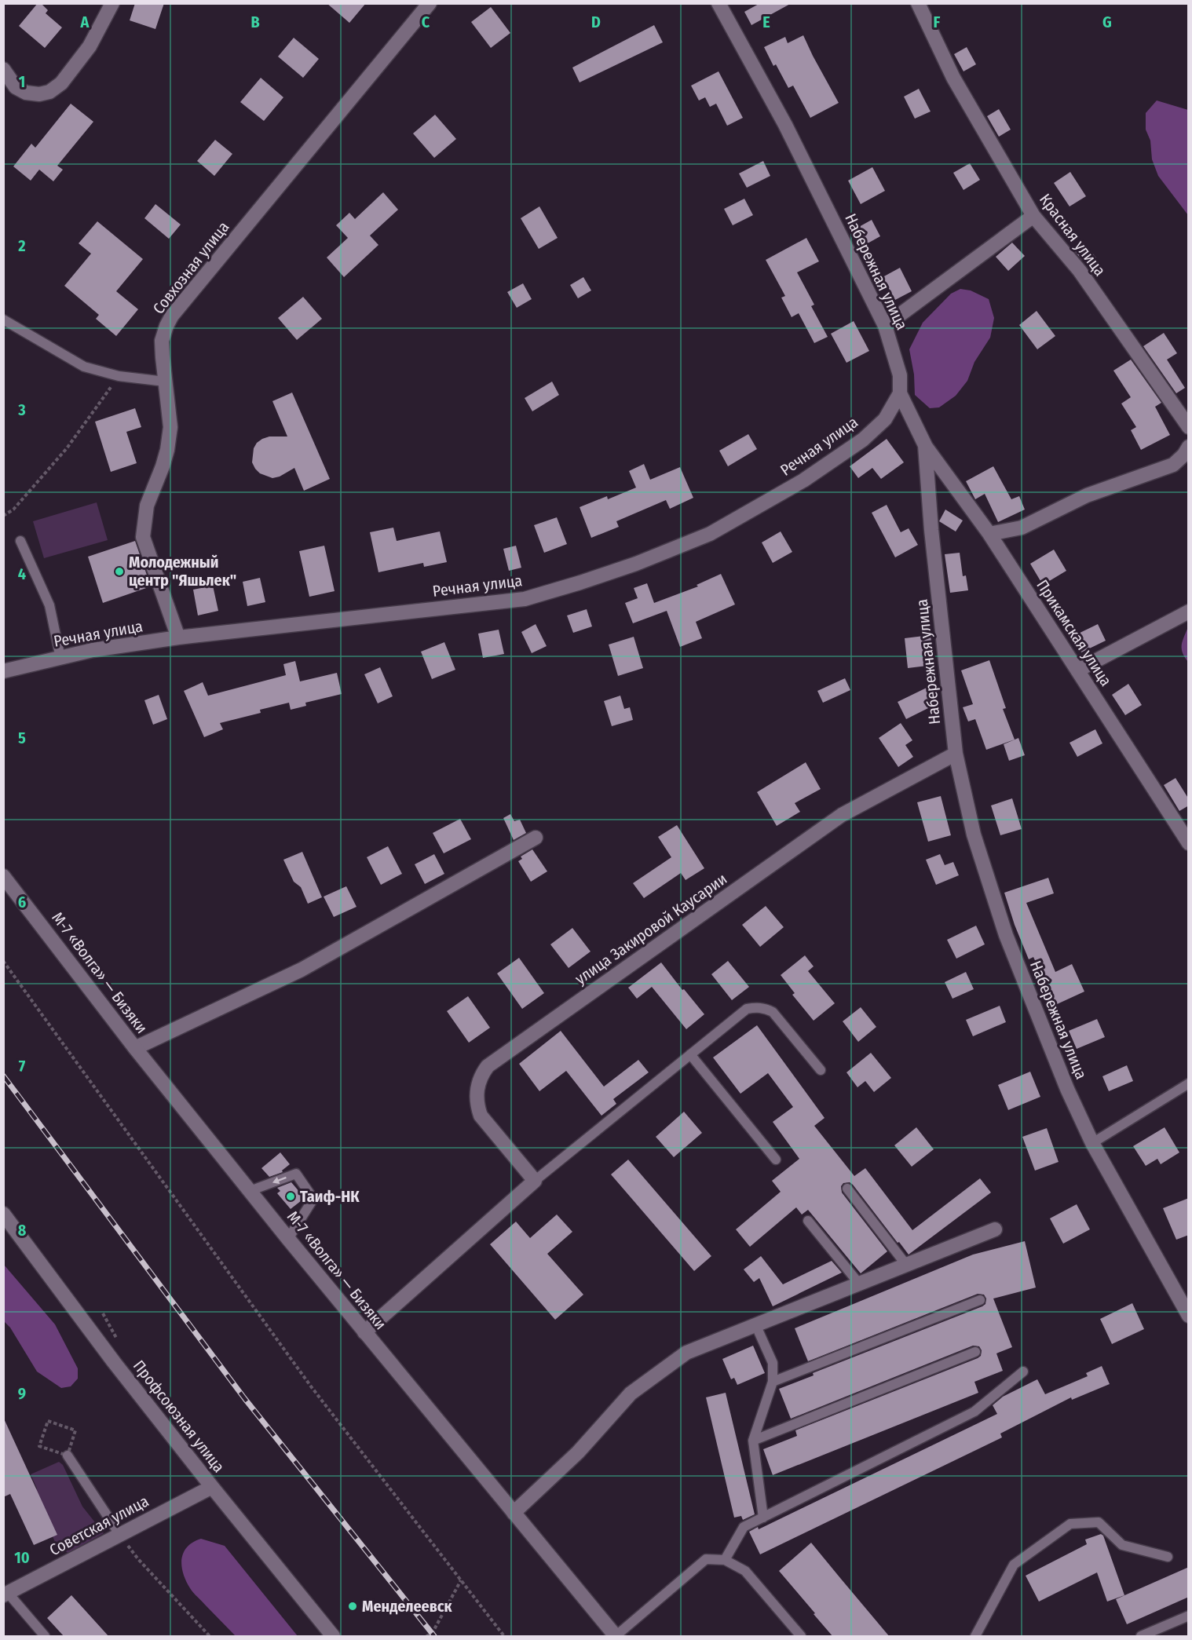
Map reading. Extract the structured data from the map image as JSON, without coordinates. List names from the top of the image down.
{
  "streets": {
    "street": [
      "Красная улица",
      "Совхозная улица",
      "Набережная улица",
      "Речная улица",
      "Прикамская улица",
      "улица Закировой Каусарии",
      "М-7 «Волга» — Бизяки",
      "Профсоюзная улица",
      "Советская улица"
    ]
  },
  "crossings": [
    ["Совхозная улица", "Речная улица"],
    ["Набережная улица", "Речная улица"],
    ["Набережная улица", "Прикамская улица"],
    ["Набережная улица", "улица Закировой Каусарии"],
    ["Профсоюзная улица", "Советская улица"]
  ],
  "places": ["Молодежный центр \"Яшьлек\"", "Таиф-НК", "Менделеевск"],
  "grid": {
    "columns": [
      "A",
      "B",
      "C",
      "D",
      "E",
      "F",
      "G"
    ],
    "rows": [
      "1",
      "2",
      "3",
      "4",
      "5",
      "6",
      "7",
      "8",
      "9",
      "10"
    ]
  }
}
